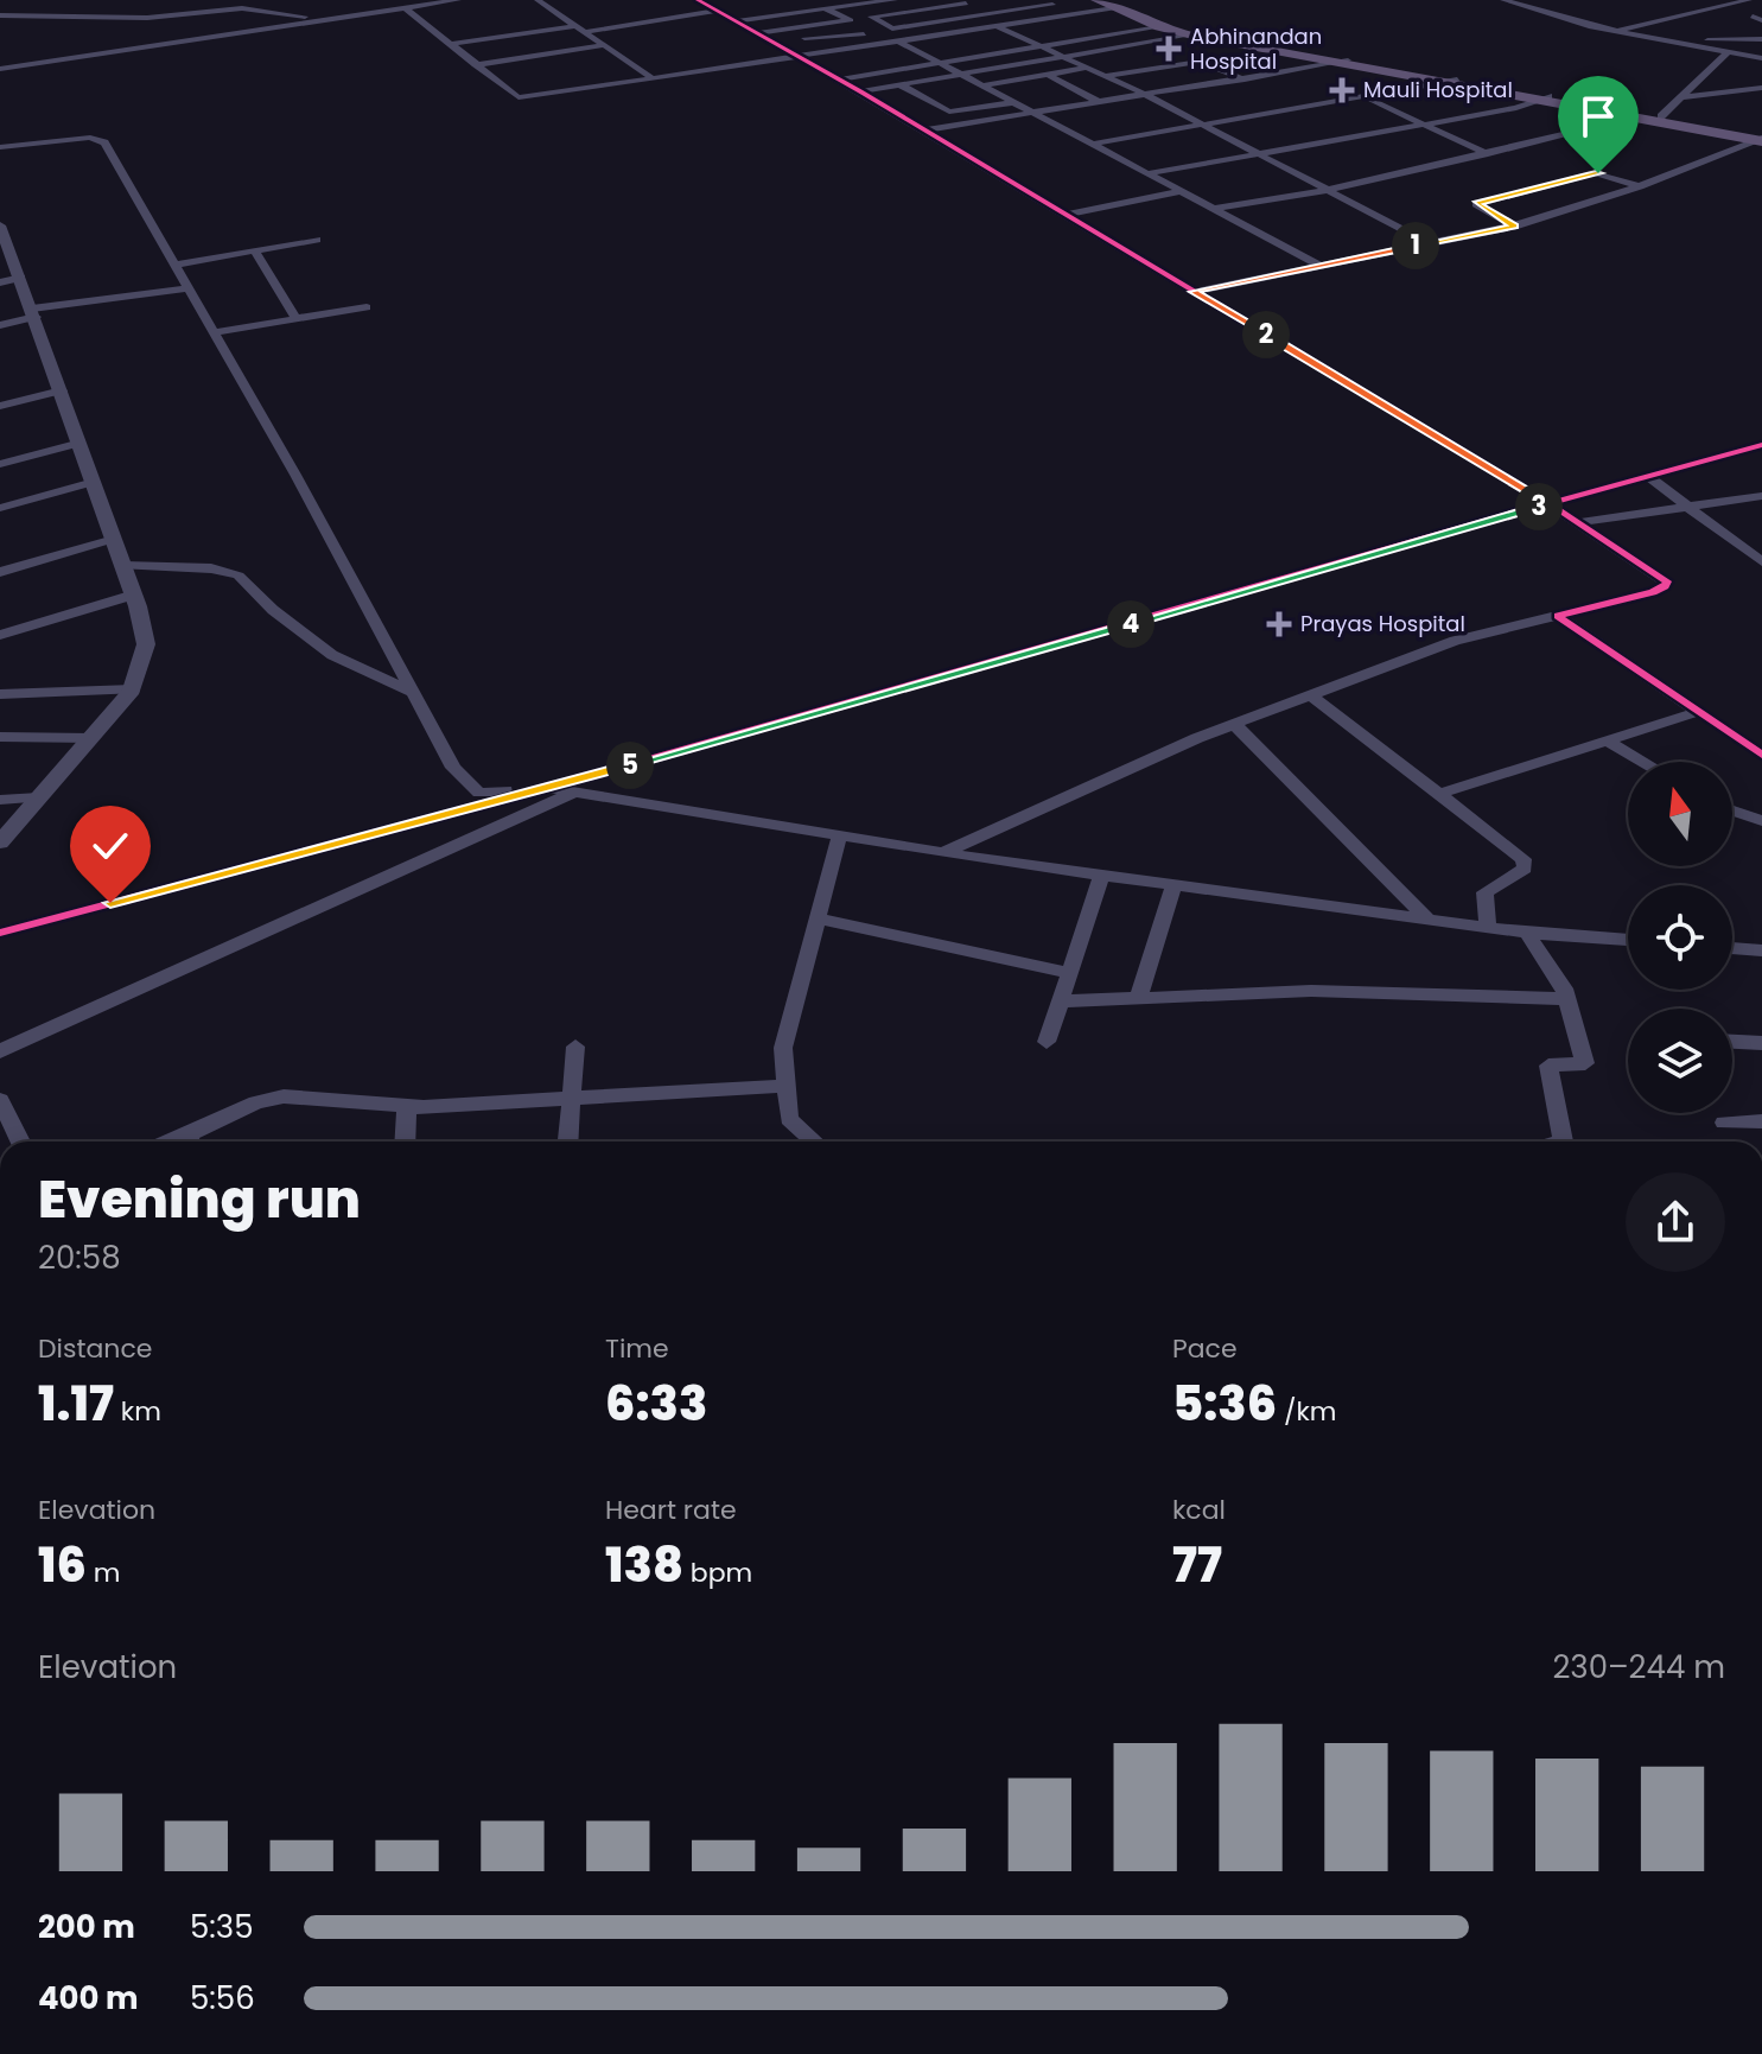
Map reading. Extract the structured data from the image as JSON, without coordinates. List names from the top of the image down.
{
  "places": {
    "health": ["Abhinandan Hospital", "Mauli Hospital", "Prayas Hospital"]
  },
  "north": "top",
  "page": {
    "pins": [
      "1",
      "2",
      "3",
      "4",
      "5"
    ],
    "heading": ["Evening run", "20:58"],
    "stats": [
      ["Distance", "1.17 km"],
      ["Time", "6:33"],
      ["Pace", "5:36 /km"],
      ["Elevation", "16 m"],
      ["Heart rate", "138 bpm"],
      ["kcal", "77"]
    ],
    "chart": ["Elevation", "230–244 m"],
    "list": [
      {
        "name": "200 m",
        "note": "5:35"
      },
      {
        "name": "400 m",
        "note": "5:56"
      }
    ]
  }
}
